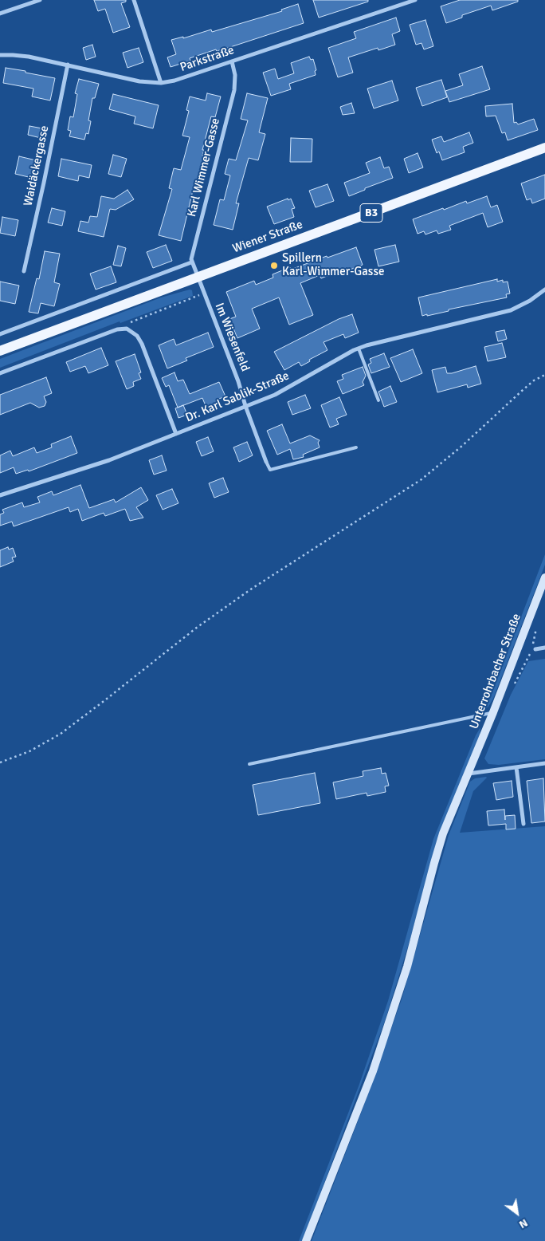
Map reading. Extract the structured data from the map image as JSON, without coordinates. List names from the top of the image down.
{
  "streets": {
    "main road": ["B3", "Wiener Straße", "Unterrohrbacher Straße"],
    "street": [
      "Parkstraße",
      "Waidäckergasse",
      "Karl Wimmer-Gasse",
      "Im Wiesenfeld",
      "Dr. Karl Sablik-Straße"
    ]
  },
  "crossings": [
    ["Parkstraße", "Waidäckergasse"],
    ["Parkstraße", "Karl Wimmer-Gasse"],
    ["Wiener Straße", "Im Wiesenfeld"],
    ["Im Wiesenfeld", "Dr. Karl Sablik-Straße"]
  ],
  "places": ["Spillern Karl-Wimmer-Gasse"],
  "north": "bottom right"
}
